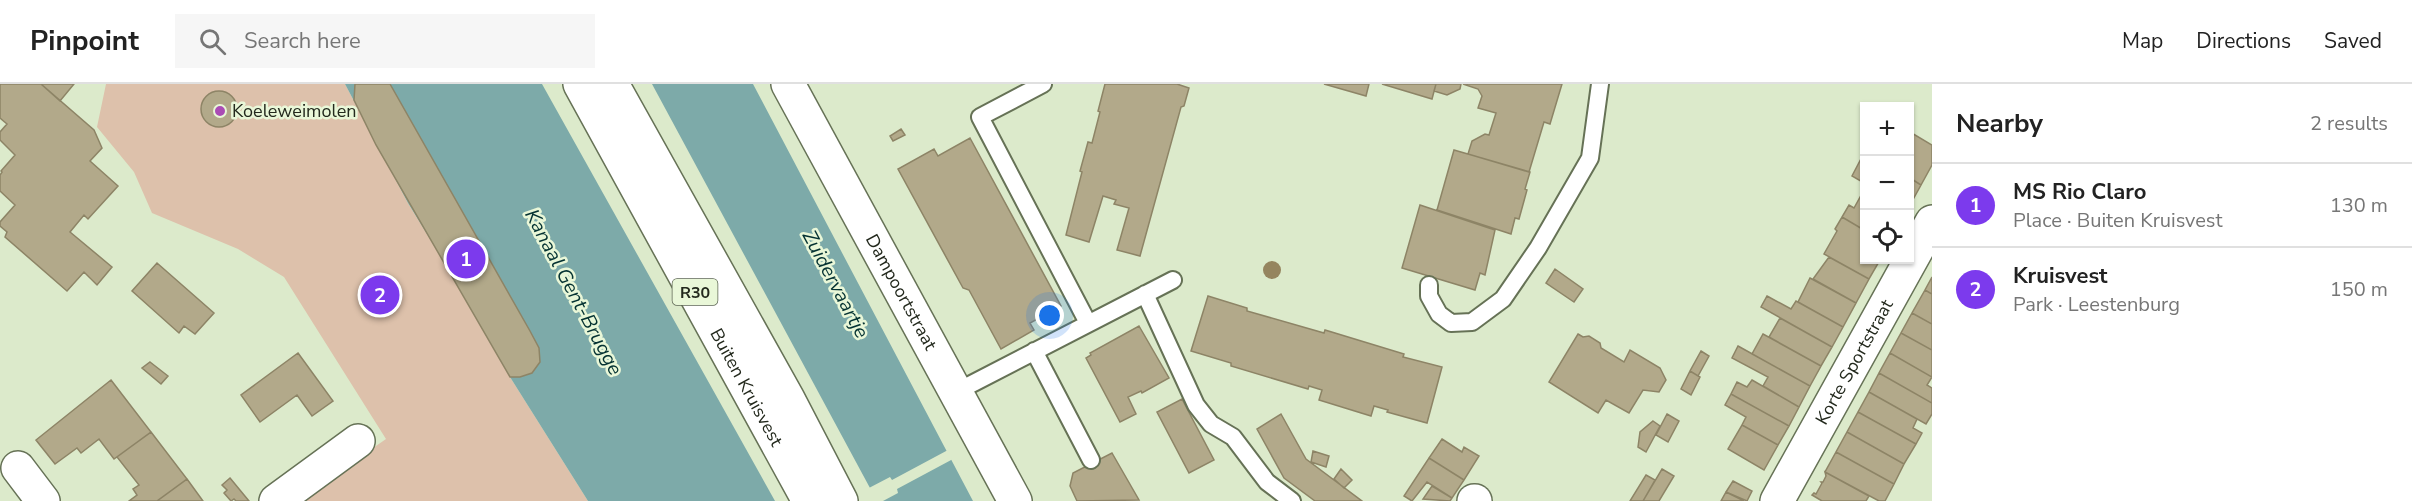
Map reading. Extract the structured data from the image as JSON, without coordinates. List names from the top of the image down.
{
  "streets": {
    "main road": [
      "R30",
      "Dampoortstraat",
      "Korte Sportstraat",
      "Buiten Kruisvest"
    ]
  },
  "water": ["Zuidervaartje", "Kanaal Gent-Brugge"],
  "places": ["Koeleweimolen"],
  "page": {
    "header": "Pinpoint",
    "search": "Search here",
    "nav": ["Map", "Directions", "Saved"],
    "heading": ["Nearby", "2 results"],
    "map_buttons": ["+", "−"],
    "list": [
      {
        "mark": "1",
        "name": "MS Rio Claro",
        "note": "Place · Buiten Kruisvest",
        "value": "130 m"
      },
      {
        "mark": "2",
        "name": "Kruisvest",
        "note": "Park · Leestenburg",
        "value": "150 m"
      }
    ],
    "pins": ["1", "2"]
  }
}
